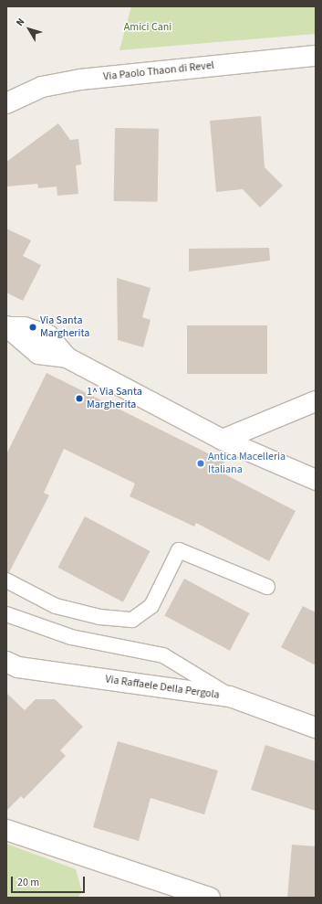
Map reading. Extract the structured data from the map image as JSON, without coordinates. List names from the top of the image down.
{
  "streets": {
    "street": ["Via Paolo Thaon di Revel", "Via Raffaele Della Pergola"]
  },
  "parks": ["Amici Cani"],
  "places": ["Via Santa Margherita", "1^ Via Santa Margherita", "Antica Macelleria Italiana"],
  "scale_bar": "20 m",
  "north": "top left"
}
